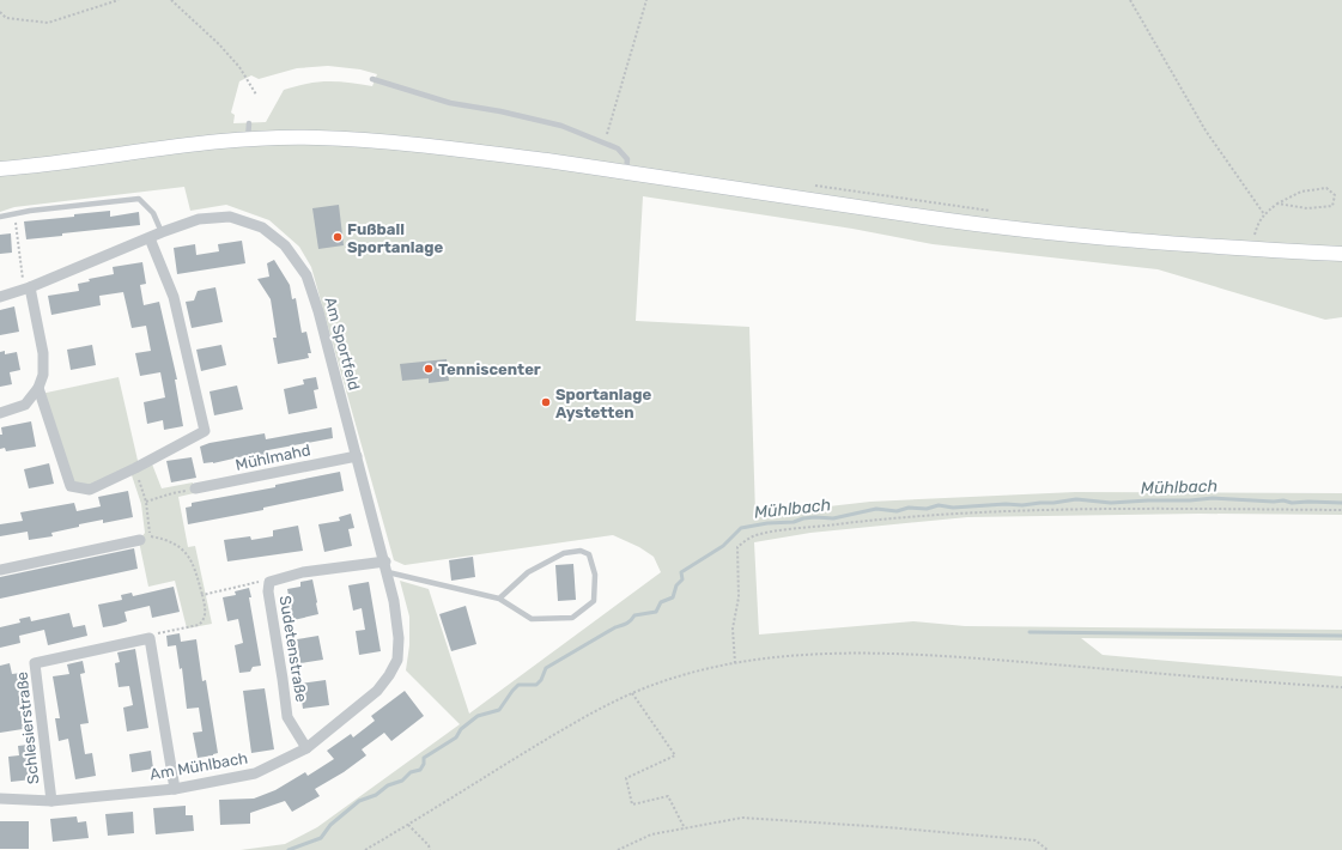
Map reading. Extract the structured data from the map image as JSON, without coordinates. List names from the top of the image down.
{
  "streets": {
    "street": [
      "Am Sportfeld",
      "Mühlmahd",
      "Sudetenstraße",
      "Schlesierstraße",
      "Am Mühlbach"
    ]
  },
  "crossings": [
    ["Am Sportfeld", "Mühlmahd"],
    ["Am Sportfeld", "Sudetenstraße"],
    ["Am Sportfeld", "Am Mühlbach"],
    ["Sudetenstraße", "Am Mühlbach"],
    ["Schlesierstraße", "Am Mühlbach"]
  ],
  "water": ["Mühlbach"],
  "places": ["Fußball Sportanlage", "Tenniscenter", "Sportanlage Aystetten"]
}
